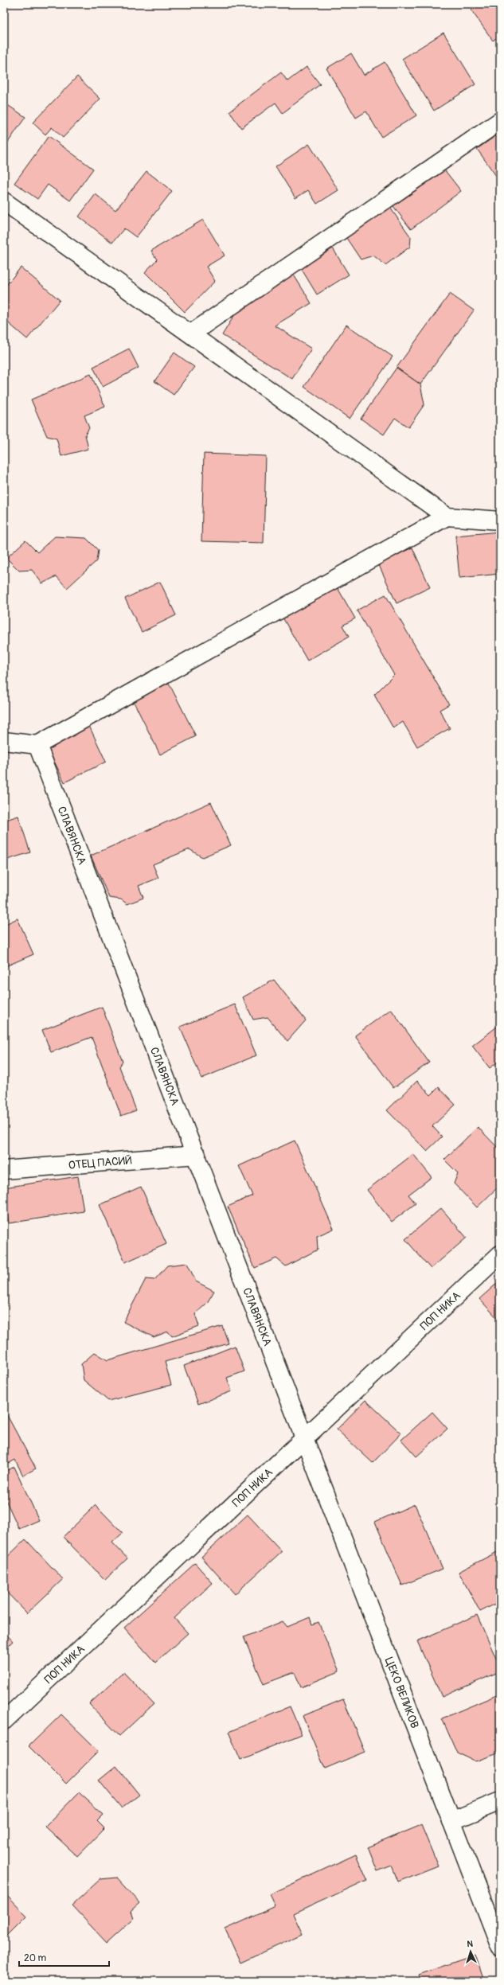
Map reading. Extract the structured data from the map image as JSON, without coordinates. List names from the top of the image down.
{
  "streets": {
    "street": [
      "СЛАВЯНСКА",
      "ОТЕЦ ПАСИЙ",
      "ПОП НИКА",
      "ЦЕКО ВЕЛИКОВ"
    ]
  },
  "crossings": [
    ["СЛАВЯНСКА", "ОТЕЦ ПАСИЙ"],
    ["СЛАВЯНСКА", "ПОП НИКА"],
    ["СЛАВЯНСКА", "ЦЕКО ВЕЛИКОВ"],
    ["ПОП НИКА", "ЦЕКО ВЕЛИКОВ"]
  ],
  "scale_bar": "20 m",
  "north": "top"
}
